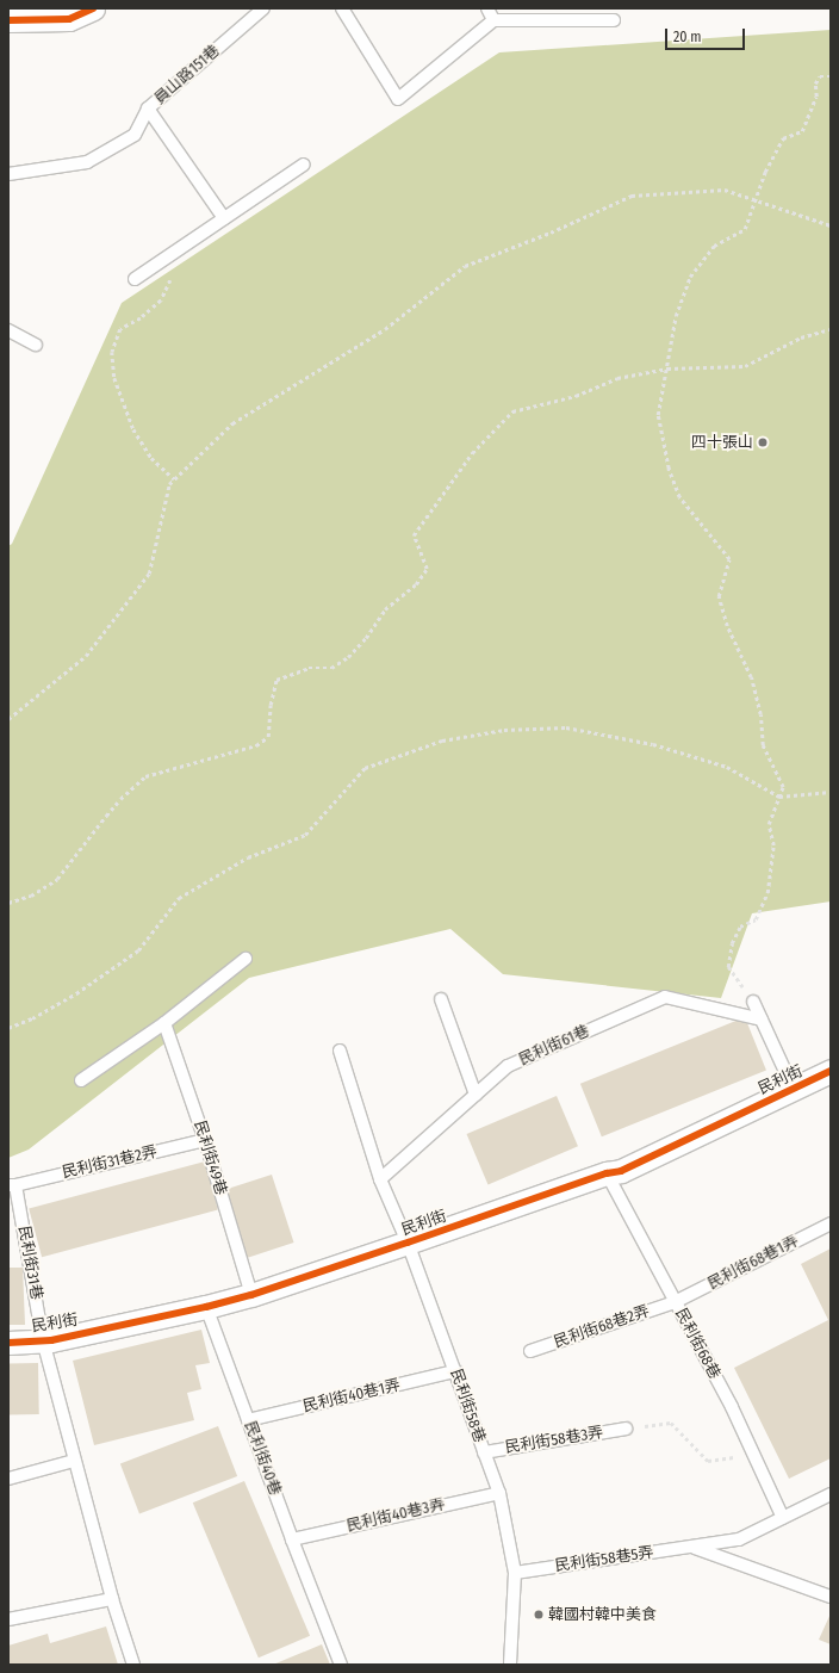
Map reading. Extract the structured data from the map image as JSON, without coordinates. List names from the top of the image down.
{
  "streets": {
    "street": ["民利街"],
    "lane": [
      "員山路151巷",
      "民利街61巷",
      "民利街49巷",
      "民利街31巷2弄",
      "民利街31巷",
      "民利街68巷1弄",
      "民利街68巷2弄",
      "民利街68巷",
      "民利街40巷1弄",
      "民利街58巷",
      "民利街58巷3弄",
      "民利街40巷",
      "民利街40巷3弄",
      "民利街58巷5弄"
    ]
  },
  "crossings": [
    ["民利街", "民利街49巷"],
    ["民利街", "民利街31巷"],
    ["民利街", "民利街68巷"],
    ["民利街", "民利街58巷"],
    ["民利街", "民利街40巷"],
    ["民利街49巷", "民利街31巷2弄"],
    ["民利街31巷2弄", "民利街31巷"],
    ["民利街68巷1弄", "民利街68巷2弄"],
    ["民利街68巷1弄", "民利街68巷"],
    ["民利街68巷2弄", "民利街68巷"],
    ["民利街68巷", "民利街58巷5弄"],
    ["民利街40巷1弄", "民利街58巷"],
    ["民利街40巷1弄", "民利街40巷"],
    ["民利街58巷", "民利街58巷3弄"],
    ["民利街58巷", "民利街40巷3弄"],
    ["民利街58巷", "民利街58巷5弄"],
    ["民利街40巷", "民利街40巷3弄"]
  ],
  "places": ["四十張山", "韓國村韓中美食"],
  "scale_bar": "20 m"
}
